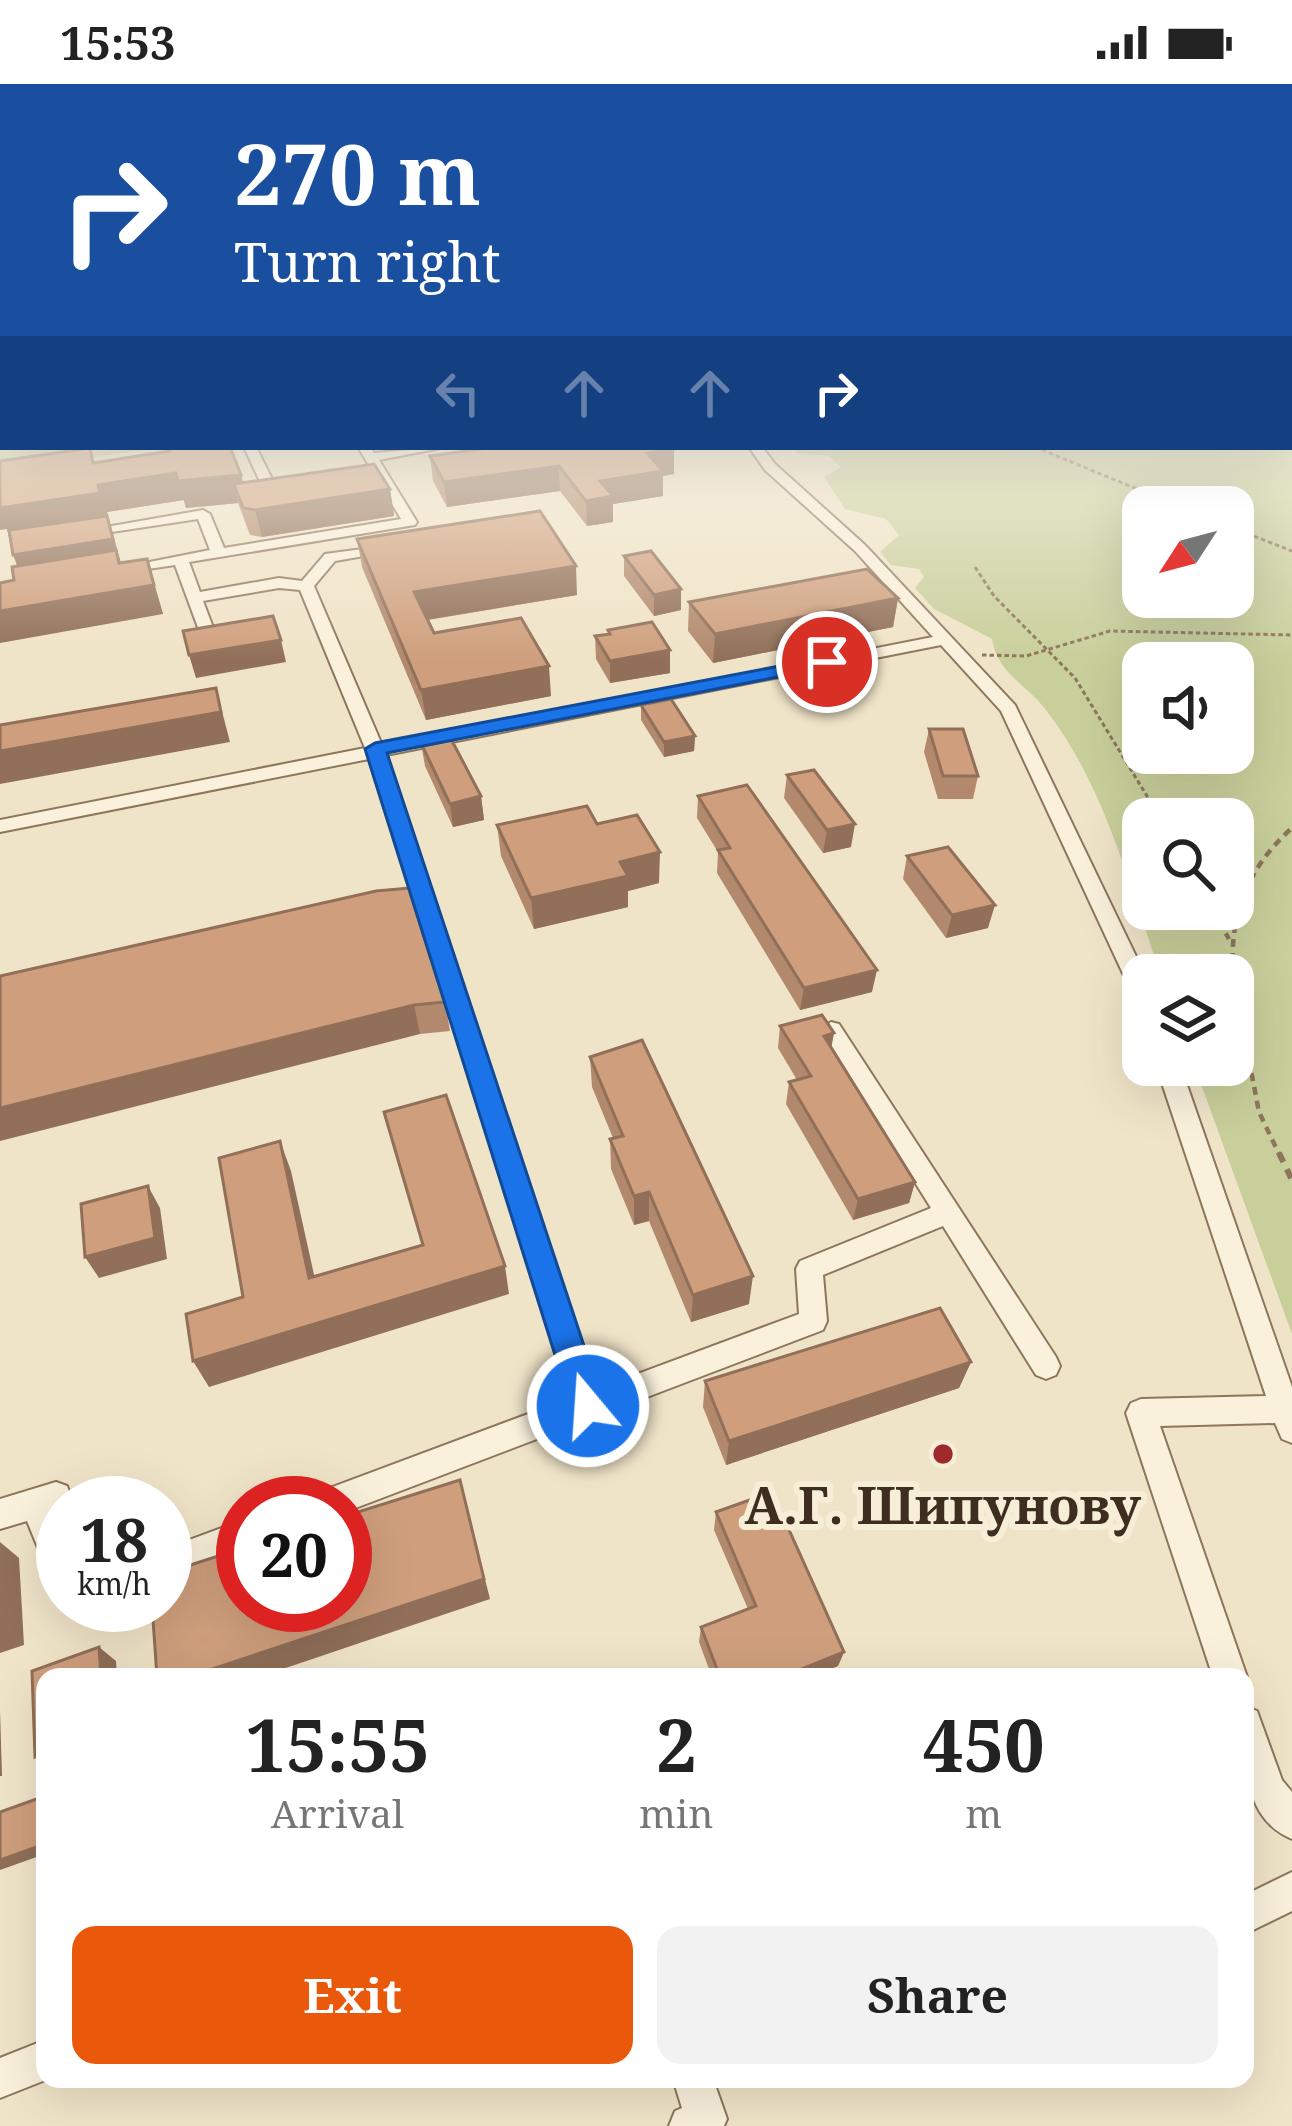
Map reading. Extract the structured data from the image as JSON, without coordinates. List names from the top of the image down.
{
  "places": ["А.Г. Шипунову"],
  "north": "bottom left",
  "page": {
    "status": "15:53",
    "turn": ["270 m", "Turn right"],
    "speed": "18 km/h",
    "limit": "20",
    "eta": [
      "15:55",
      "Arrival",
      "2",
      "min",
      "450",
      "m"
    ],
    "buttons": ["Exit", "Share"]
  }
}
